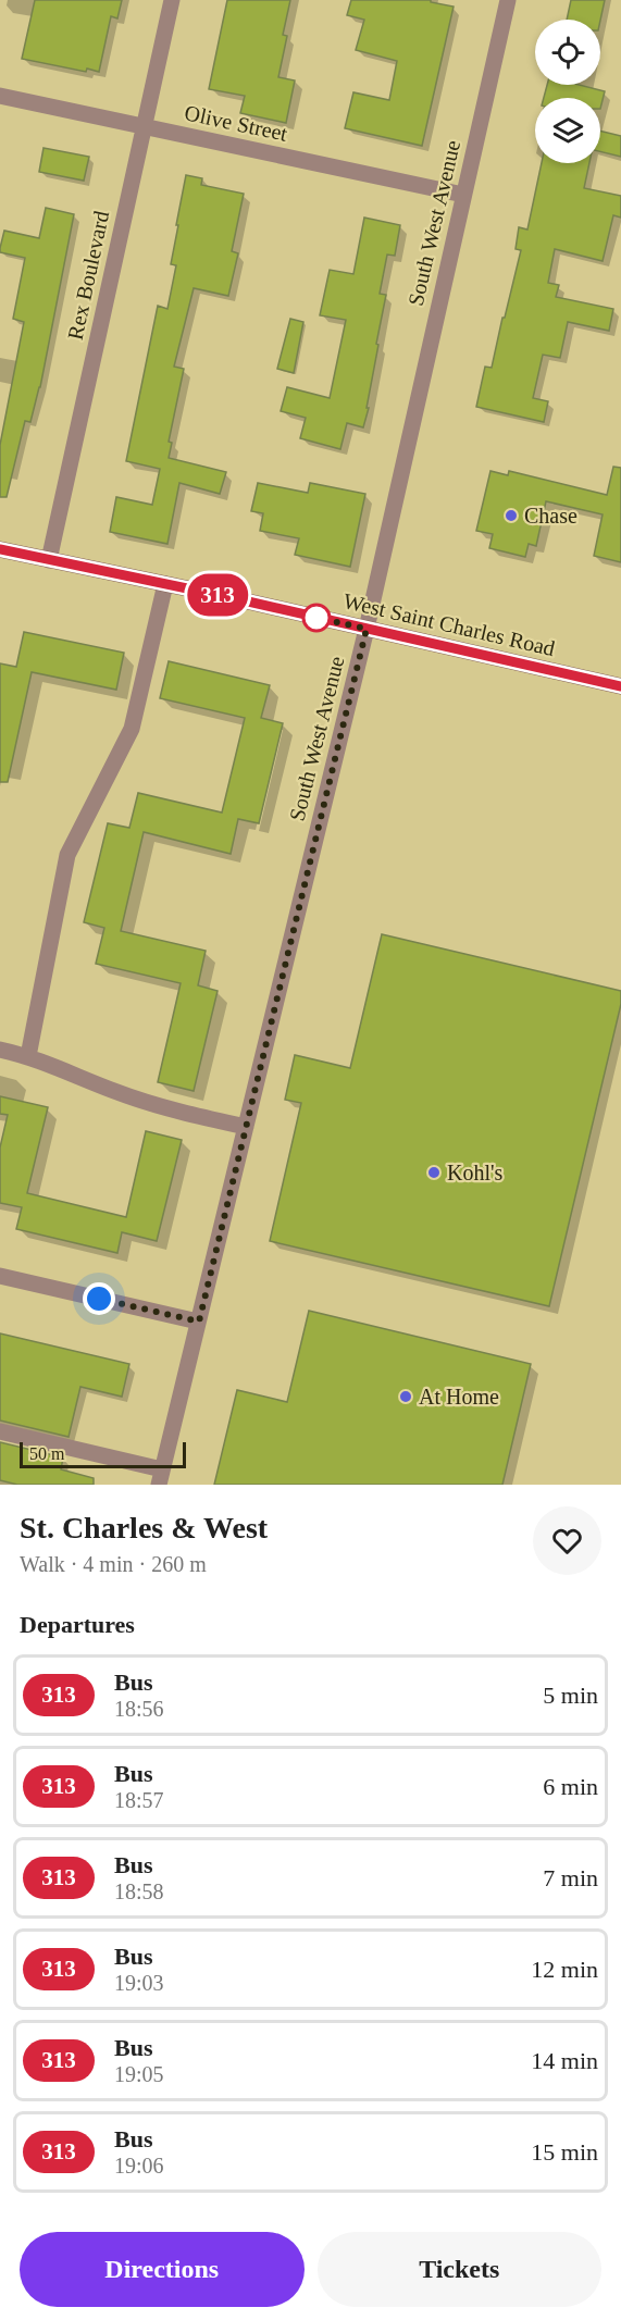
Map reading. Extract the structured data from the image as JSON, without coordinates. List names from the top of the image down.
{
  "streets": {
    "main road": ["West Saint Charles Road"],
    "street": ["Olive Street", "South West Avenue", "Rex Boulevard"]
  },
  "crossings": [
    ["Olive Street", "South West Avenue"],
    ["Olive Street", "Rex Boulevard"],
    ["South West Avenue", "West Saint Charles Road"],
    ["Rex Boulevard", "West Saint Charles Road"]
  ],
  "places": ["Chase", "Kohl's", "At Home"],
  "lines": ["bus line 313"],
  "scale_bar": "50 m",
  "page": {
    "on_map": "313",
    "scale": "50 m",
    "heading": [
      ["St. Charles & West", "Walk · 4 min · 260 m"],
      "Departures"
    ],
    "list": [
      {
        "mark": "313",
        "name": "Bus",
        "note": "18:56",
        "value": "5 min"
      },
      {
        "mark": "313",
        "name": "Bus",
        "note": "18:57",
        "value": "6 min"
      },
      {
        "mark": "313",
        "name": "Bus",
        "note": "18:58",
        "value": "7 min"
      },
      {
        "mark": "313",
        "name": "Bus",
        "note": "19:03",
        "value": "12 min"
      },
      {
        "mark": "313",
        "name": "Bus",
        "note": "19:05",
        "value": "14 min"
      },
      {
        "mark": "313",
        "name": "Bus",
        "note": "19:06",
        "value": "15 min"
      }
    ],
    "buttons": ["Directions", "Tickets"]
  }
}
